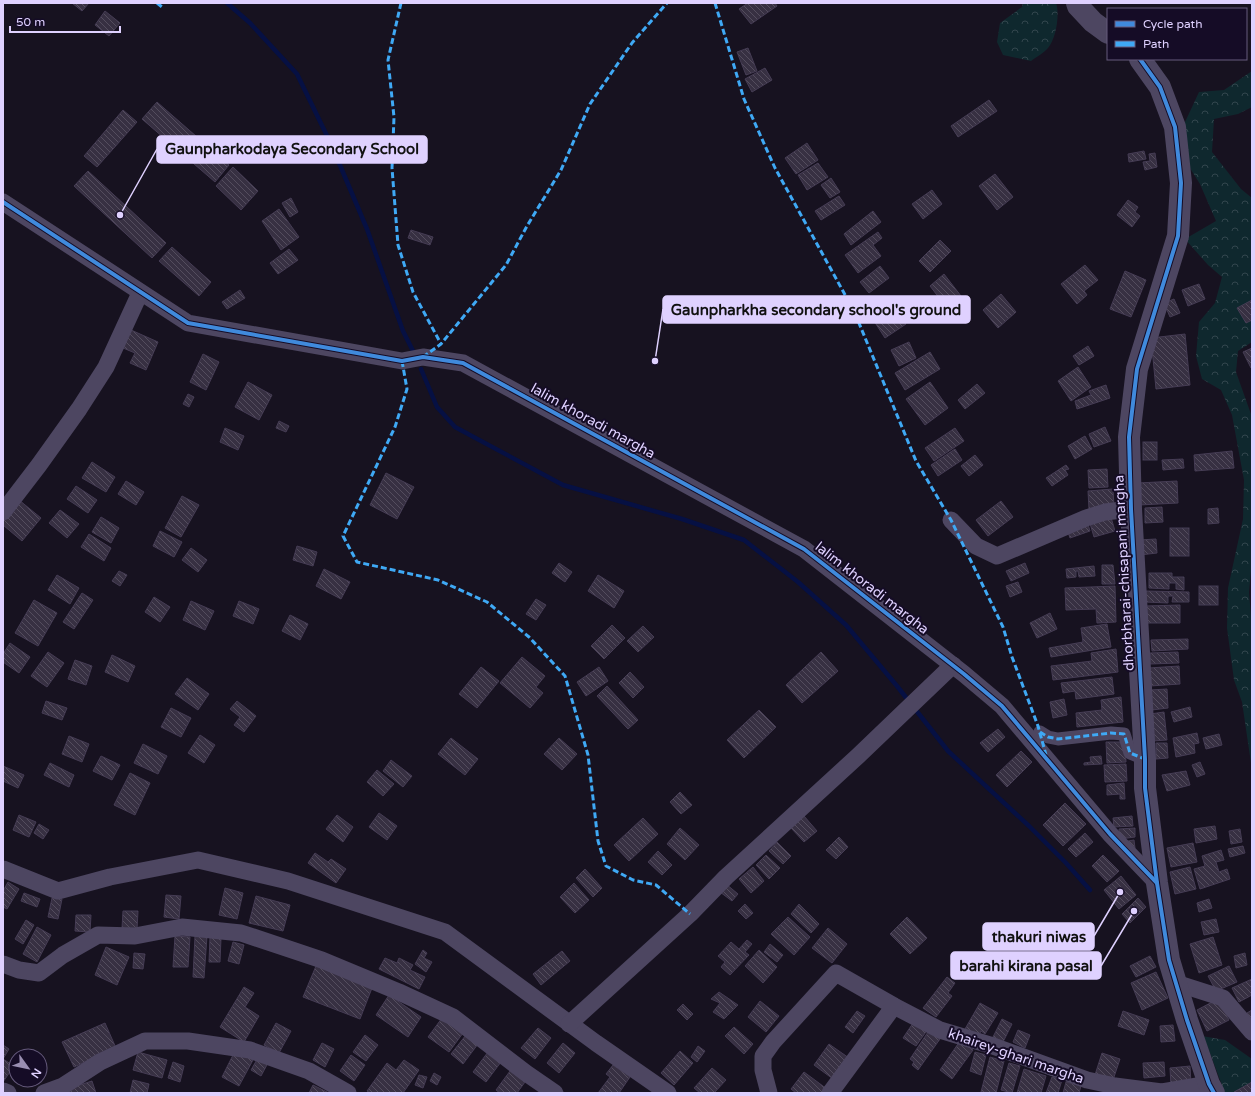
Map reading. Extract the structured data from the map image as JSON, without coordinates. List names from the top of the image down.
{
  "streets": {
    "street": ["lalim khoradi margha", "dhorbharai-chisapani margha", "khairey-ghari margha"]
  },
  "crossings": [
    ["lalim khoradi margha", "dhorbharai-chisapani margha"],
    ["dhorbharai-chisapani margha", "khairey-ghari margha"]
  ],
  "places": [
    "Gaunpharkodaya Secondary School",
    "Gaunpharkha secondary school's ground",
    "thakuri niwas",
    "barahi kirana pasal"
  ],
  "legend": ["Cycle path", "Path"],
  "scale_bar": "50 m",
  "north": "bottom right"
}
